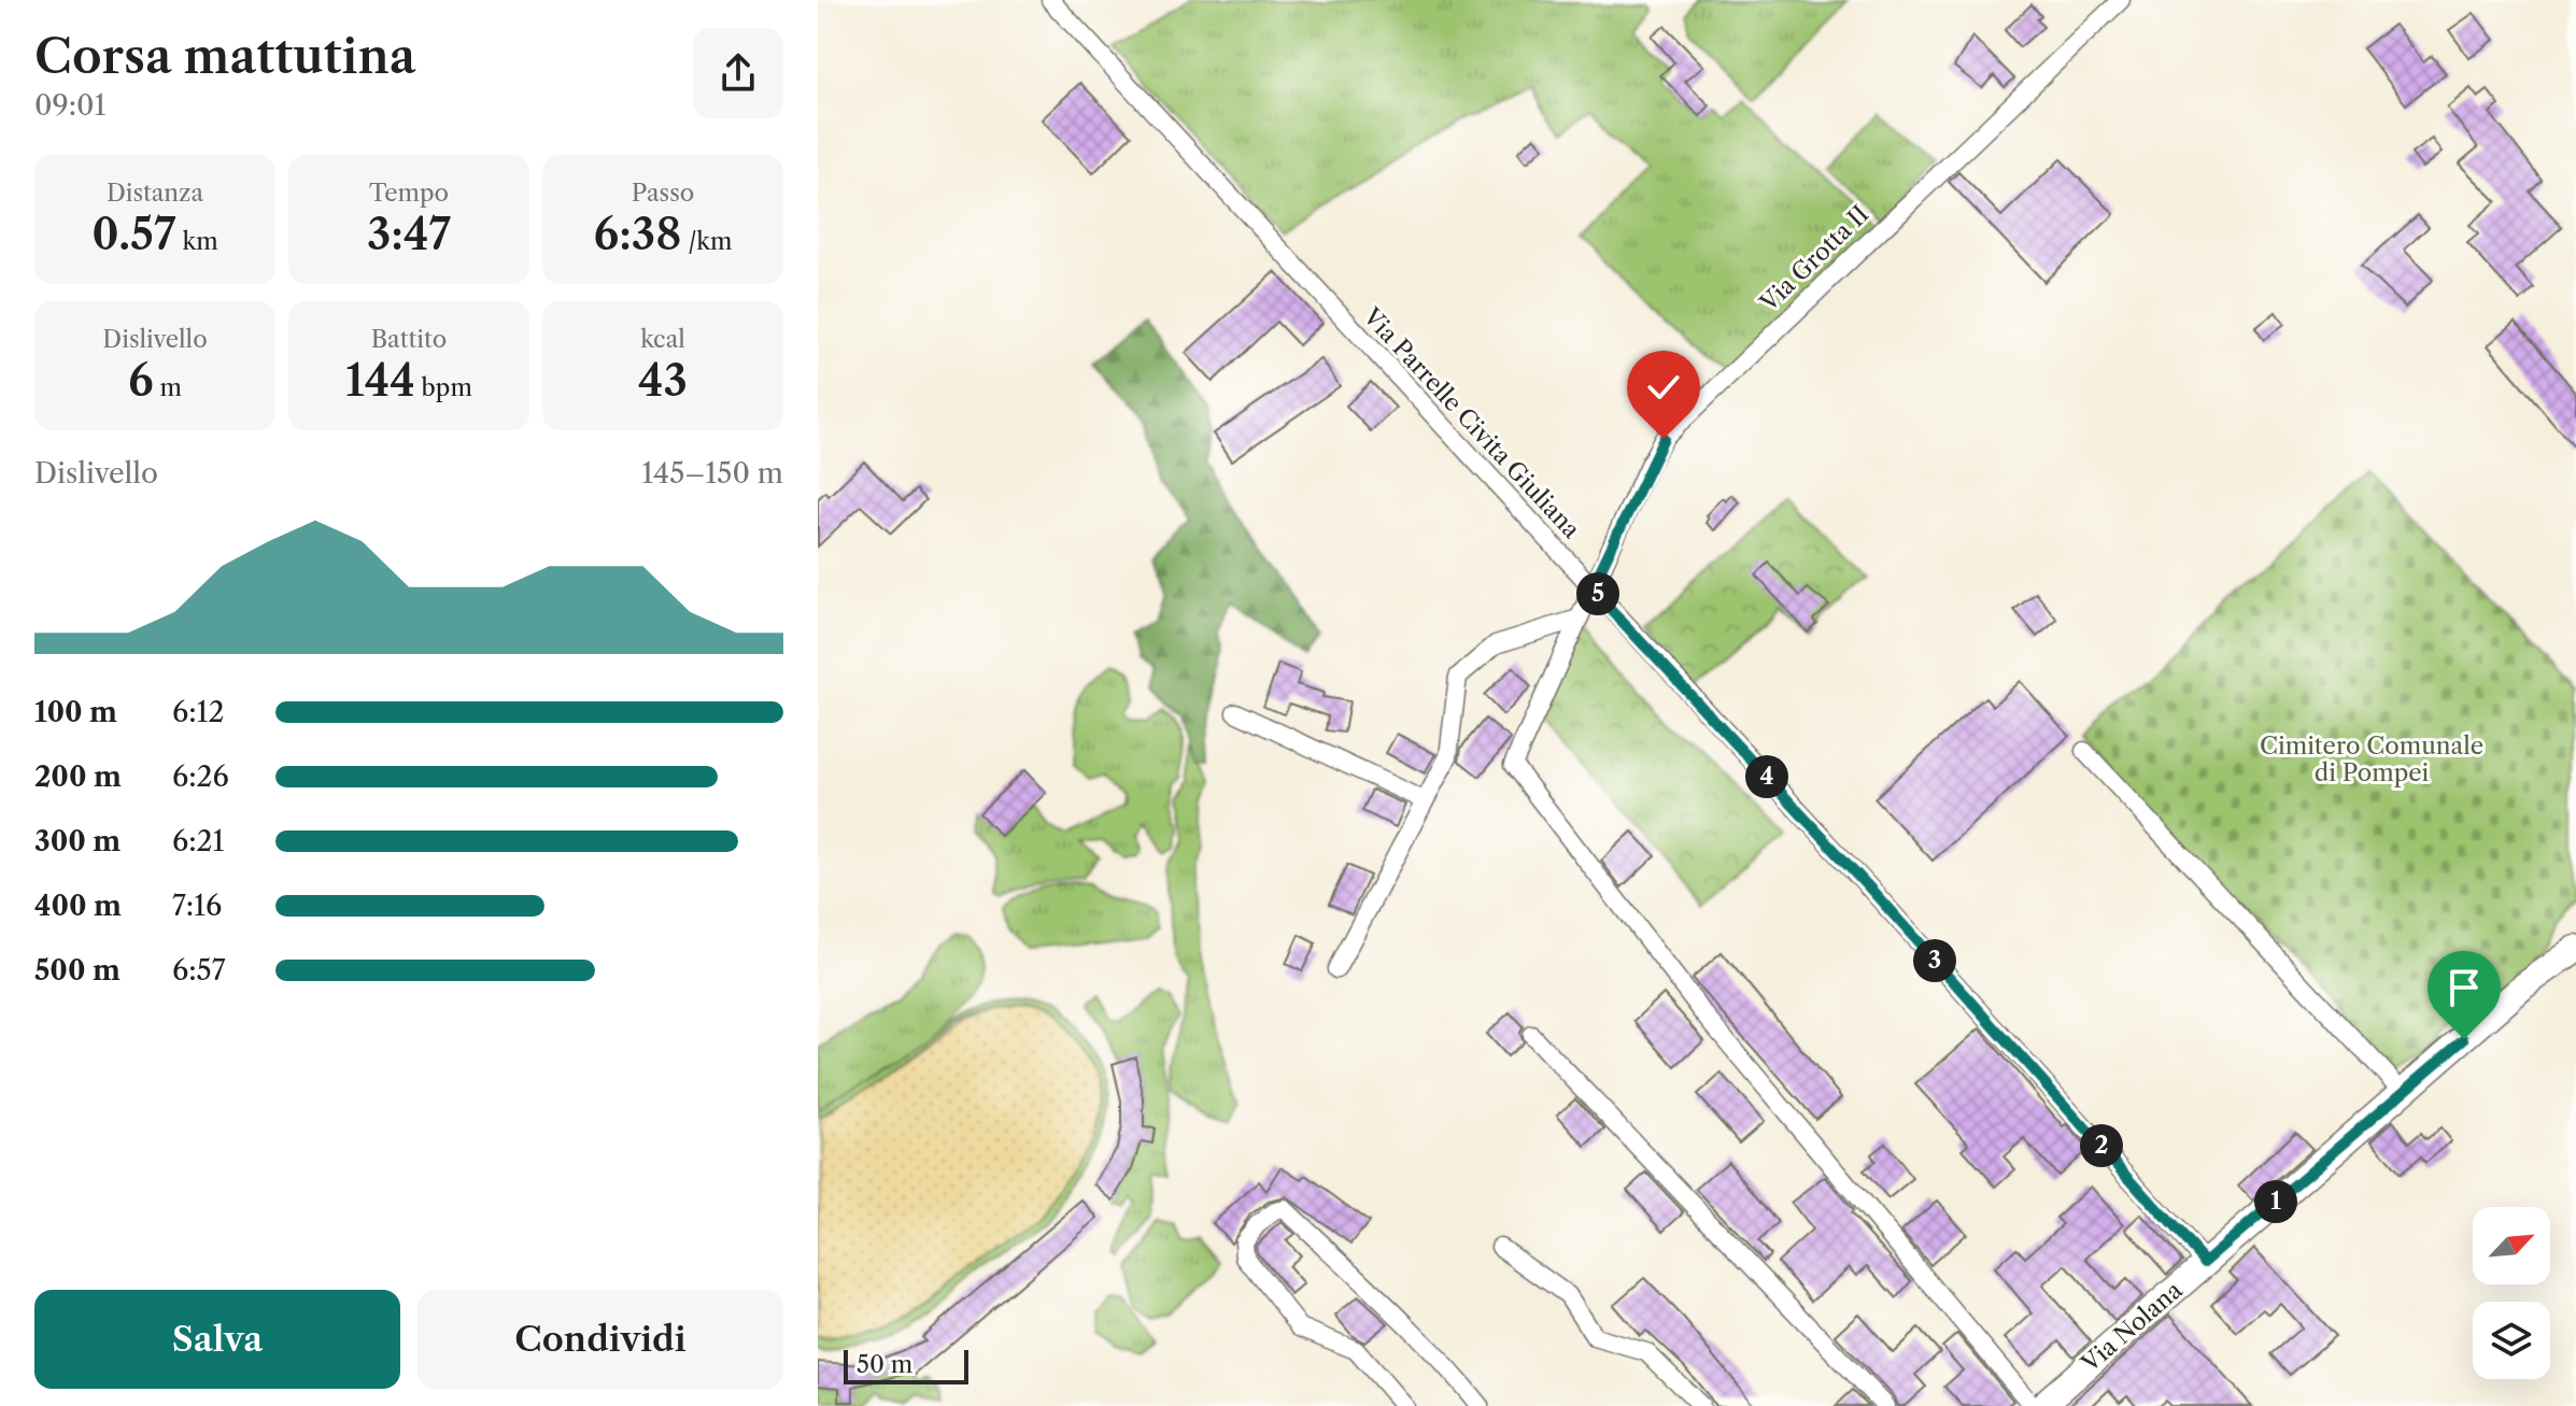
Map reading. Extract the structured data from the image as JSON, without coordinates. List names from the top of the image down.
{
  "streets": {
    "street": ["Via Grotta II", "Via Parrelle Civita Giuliana", "Via Nolana"]
  },
  "crossings": [
    ["Via Grotta II", "Via Parrelle Civita Giuliana"],
    ["Via Grotta II", "Via Nolana"],
    ["Via Parrelle Civita Giuliana", "Via Nolana"]
  ],
  "parks": ["Cimitero Comunale di Pompei"],
  "scale_bar": "50 m",
  "north": "top right",
  "page": {
    "heading": ["Corsa mattutina", "09:01"],
    "stats": [
      ["Distanza", "0.57 km"],
      ["Tempo", "3:47"],
      ["Passo", "6:38 /km"],
      ["Dislivello", "6 m"],
      ["Battito", "144 bpm"],
      ["kcal", "43"]
    ],
    "chart": ["Dislivello", "145–150 m"],
    "pins": [
      "5",
      "4",
      "3",
      "2",
      "1"
    ],
    "list": [
      {
        "name": "100 m",
        "note": "6:12"
      },
      {
        "name": "200 m",
        "note": "6:26"
      },
      {
        "name": "300 m",
        "note": "6:21"
      },
      {
        "name": "400 m",
        "note": "7:16"
      },
      {
        "name": "500 m",
        "note": "6:57"
      }
    ],
    "buttons": ["Salva", "Condividi"],
    "scale": "50 m"
  }
}
